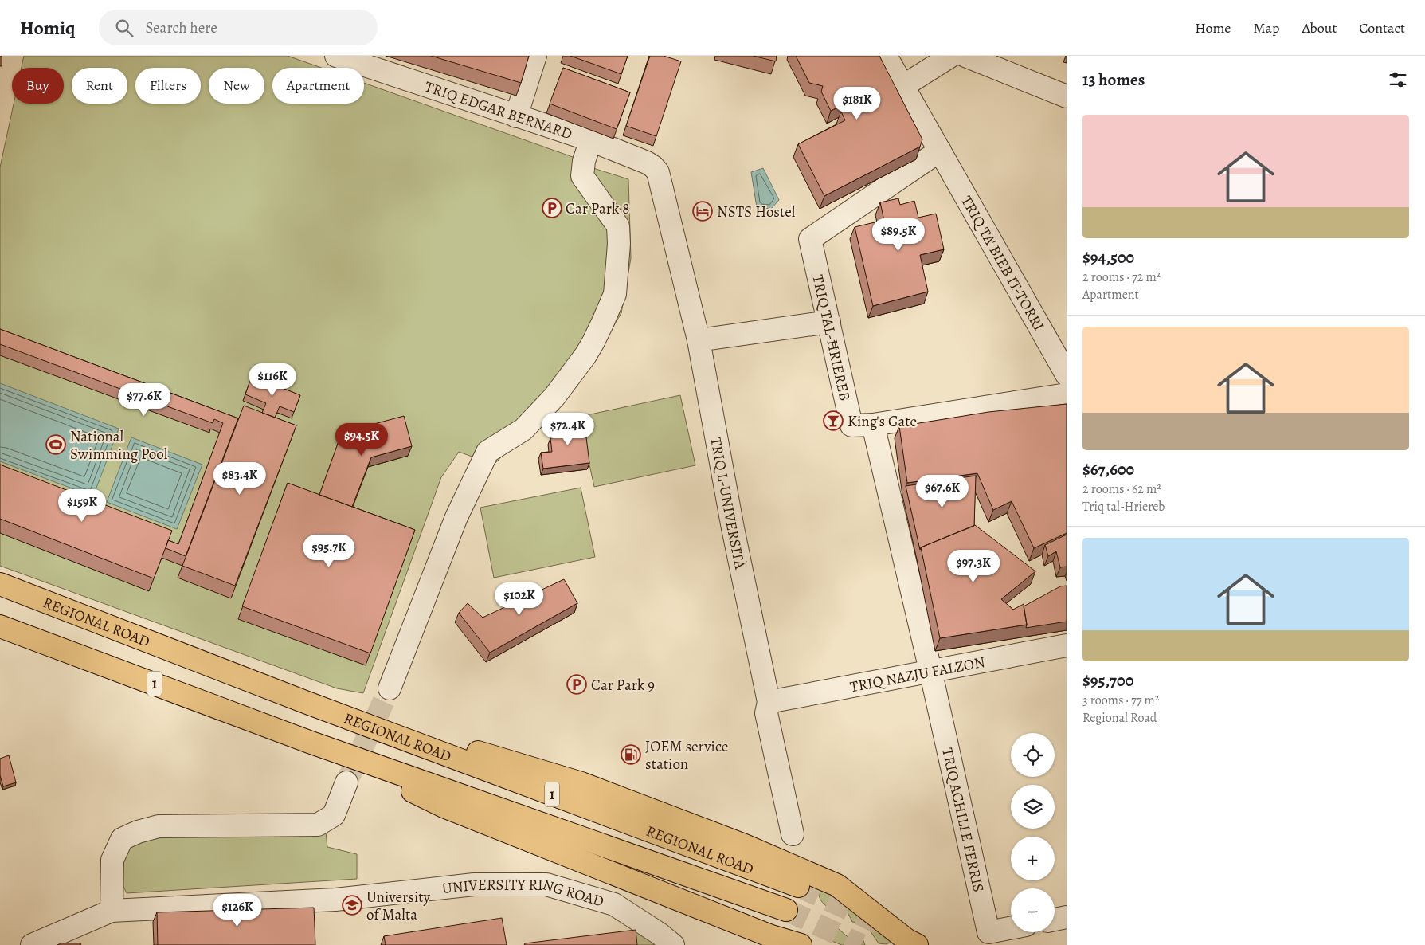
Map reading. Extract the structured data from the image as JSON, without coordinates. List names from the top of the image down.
{
  "streets": {
    "highway": ["REGIONAL ROAD", "1"],
    "street": [
      "TRIQ EDGAR BERNARD",
      "TRIQ TA' BIEB IT-TORRI",
      "TRIQ TAL-ĦRIEREB",
      "TRIQ L-UNIVERSITÀ",
      "TRIQ NAZJU FALZON",
      "TRIQ ACHILLE FERRIS",
      "UNIVERSITY RING ROAD"
    ]
  },
  "crossings": [
    ["TRIQ EDGAR BERNARD", "TRIQ L-UNIVERSITÀ"],
    ["TRIQ TA' BIEB IT-TORRI", "TRIQ TAL-ĦRIEREB"],
    ["TRIQ L-UNIVERSITÀ", "TRIQ NAZJU FALZON"],
    ["TRIQ NAZJU FALZON", "TRIQ ACHILLE FERRIS"]
  ],
  "places": {
    "parking": ["Car Park 8", "Car Park 9"],
    "hotel": ["NSTS Hostel"],
    "bar": ["King's Gate"],
    "sports": ["National Swimming Pool"],
    "fuel station": ["JOEM service station"],
    "school or university": ["University of Malta"]
  },
  "page": {
    "header": "Homiq",
    "search": "Search here",
    "nav": [
      "Home",
      "Map",
      "About",
      "Contact"
    ],
    "heading": "13 homes",
    "chip": [
      "Buy",
      "Rent",
      "Filters",
      "New",
      "Apartment"
    ],
    "price": [
      "$181K",
      "$89.5K",
      "$116K",
      "$77.6K",
      "$72.4K",
      "$94.5K",
      "$83.4K",
      "$67.6K",
      "$159K",
      "$95.7K",
      "$97.3K",
      "$102K",
      "$126K"
    ],
    "list": [
      {
        "name": "$94,500",
        "note": "2 rooms · 72 m² · Apartment"
      },
      {
        "name": "$67,600",
        "note": "2 rooms · 62 m² · Triq tal-Ħriereb"
      },
      {
        "name": "$95,700",
        "note": "3 rooms · 77 m² · Regional Road"
      }
    ],
    "map_buttons": ["+", "−"]
  }
}
